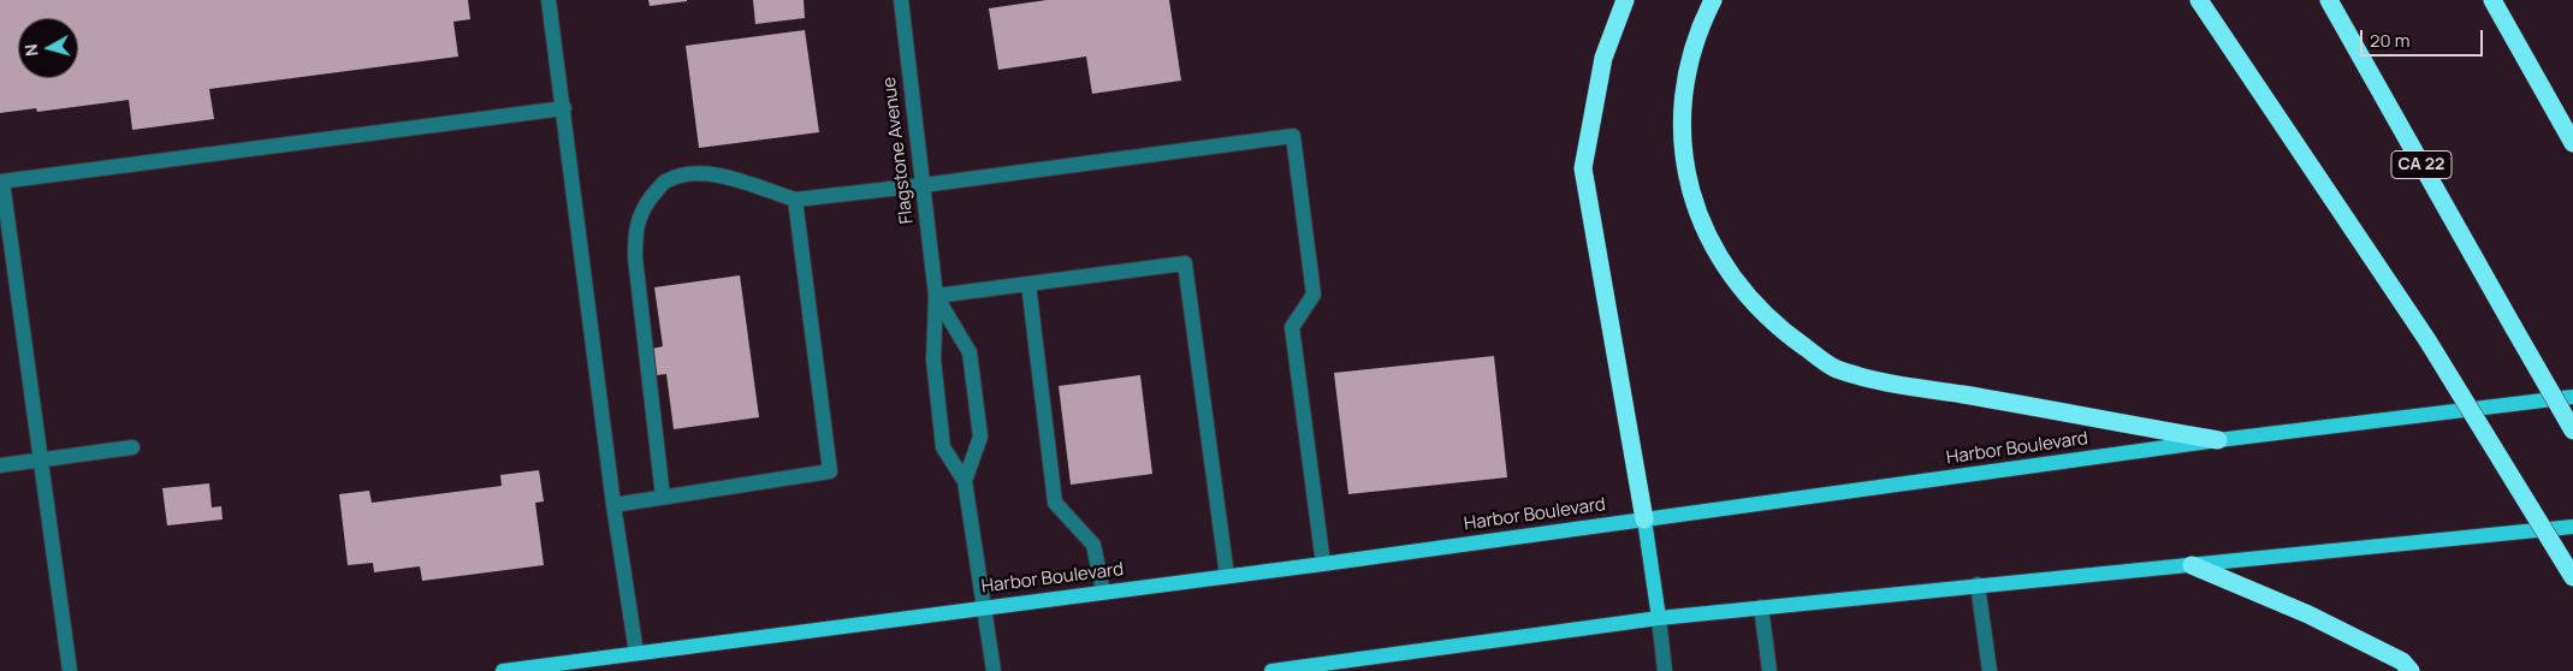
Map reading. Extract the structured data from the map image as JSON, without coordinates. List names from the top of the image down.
{
  "streets": {
    "highway": ["CA 22"],
    "main road": ["Harbor Boulevard"],
    "street": ["Flagstone Avenue"]
  },
  "crossings": [
    ["Flagstone Avenue", "Harbor Boulevard"]
  ],
  "scale_bar": "20 m",
  "north": "left"
}
